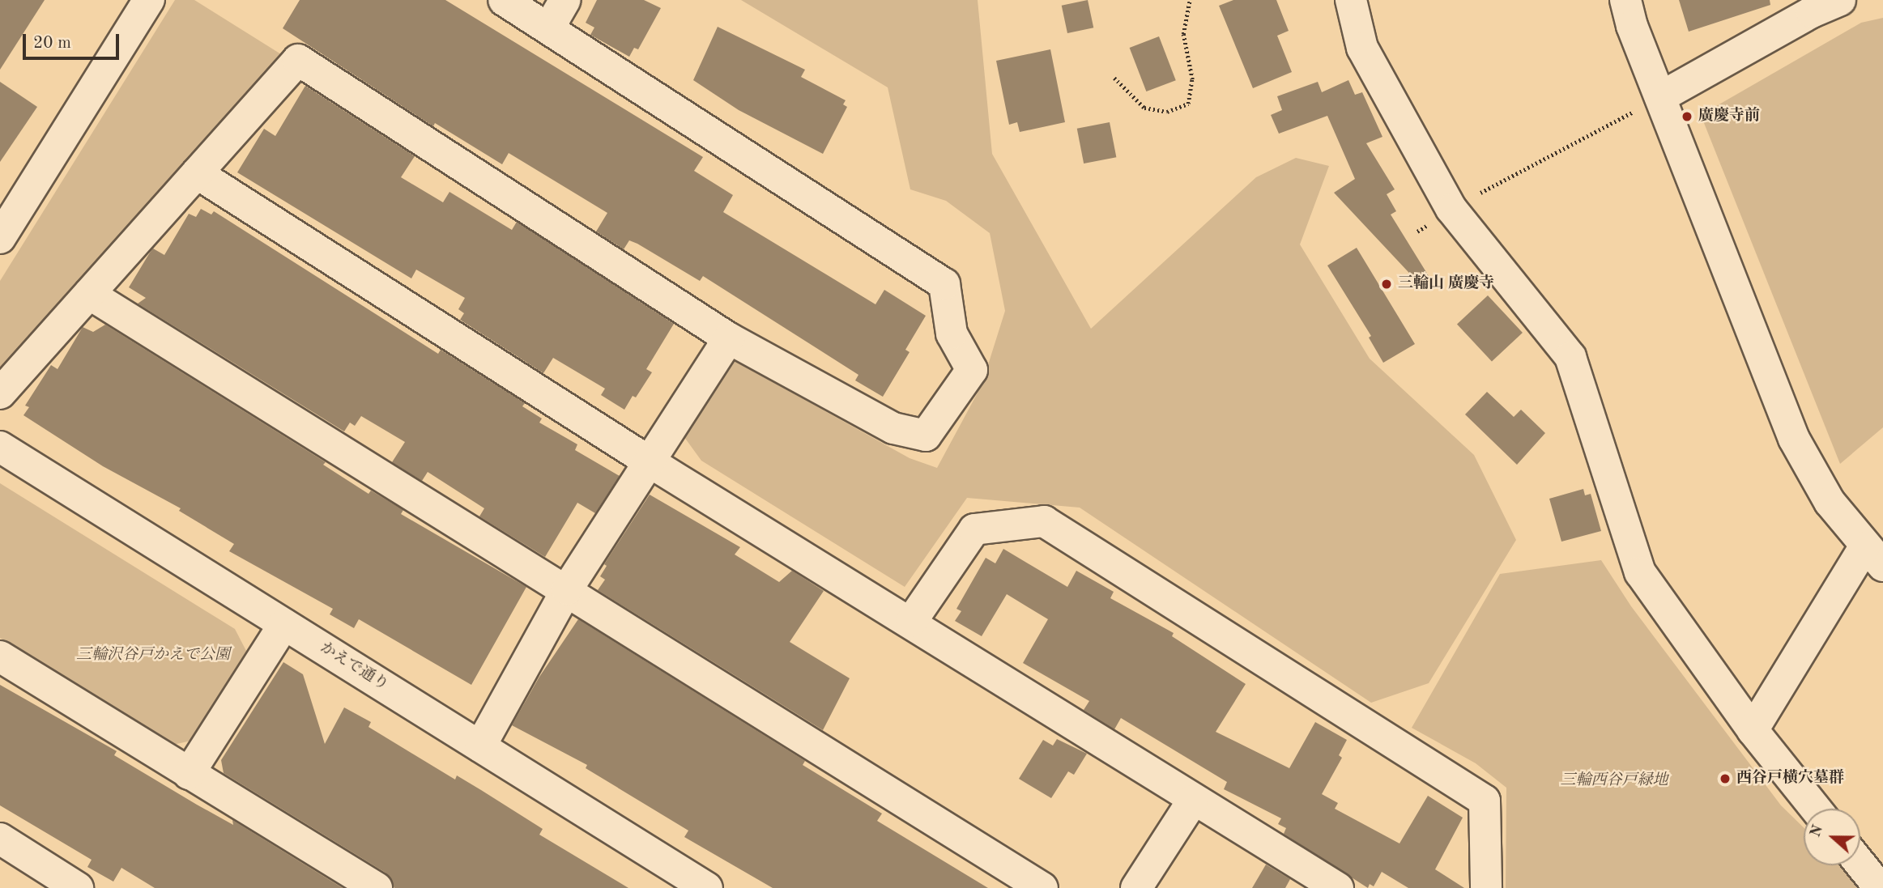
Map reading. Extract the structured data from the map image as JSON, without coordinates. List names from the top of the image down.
{
  "streets": {
    "street": ["かえで通り"]
  },
  "parks": ["三輪沢谷戸かえで公園", "三輪西谷戸緑地"],
  "places": ["廣慶寺前", "三輪山 廣慶寺", "西谷戸横穴墓群"],
  "scale_bar": "20 m",
  "north": "left"
}
